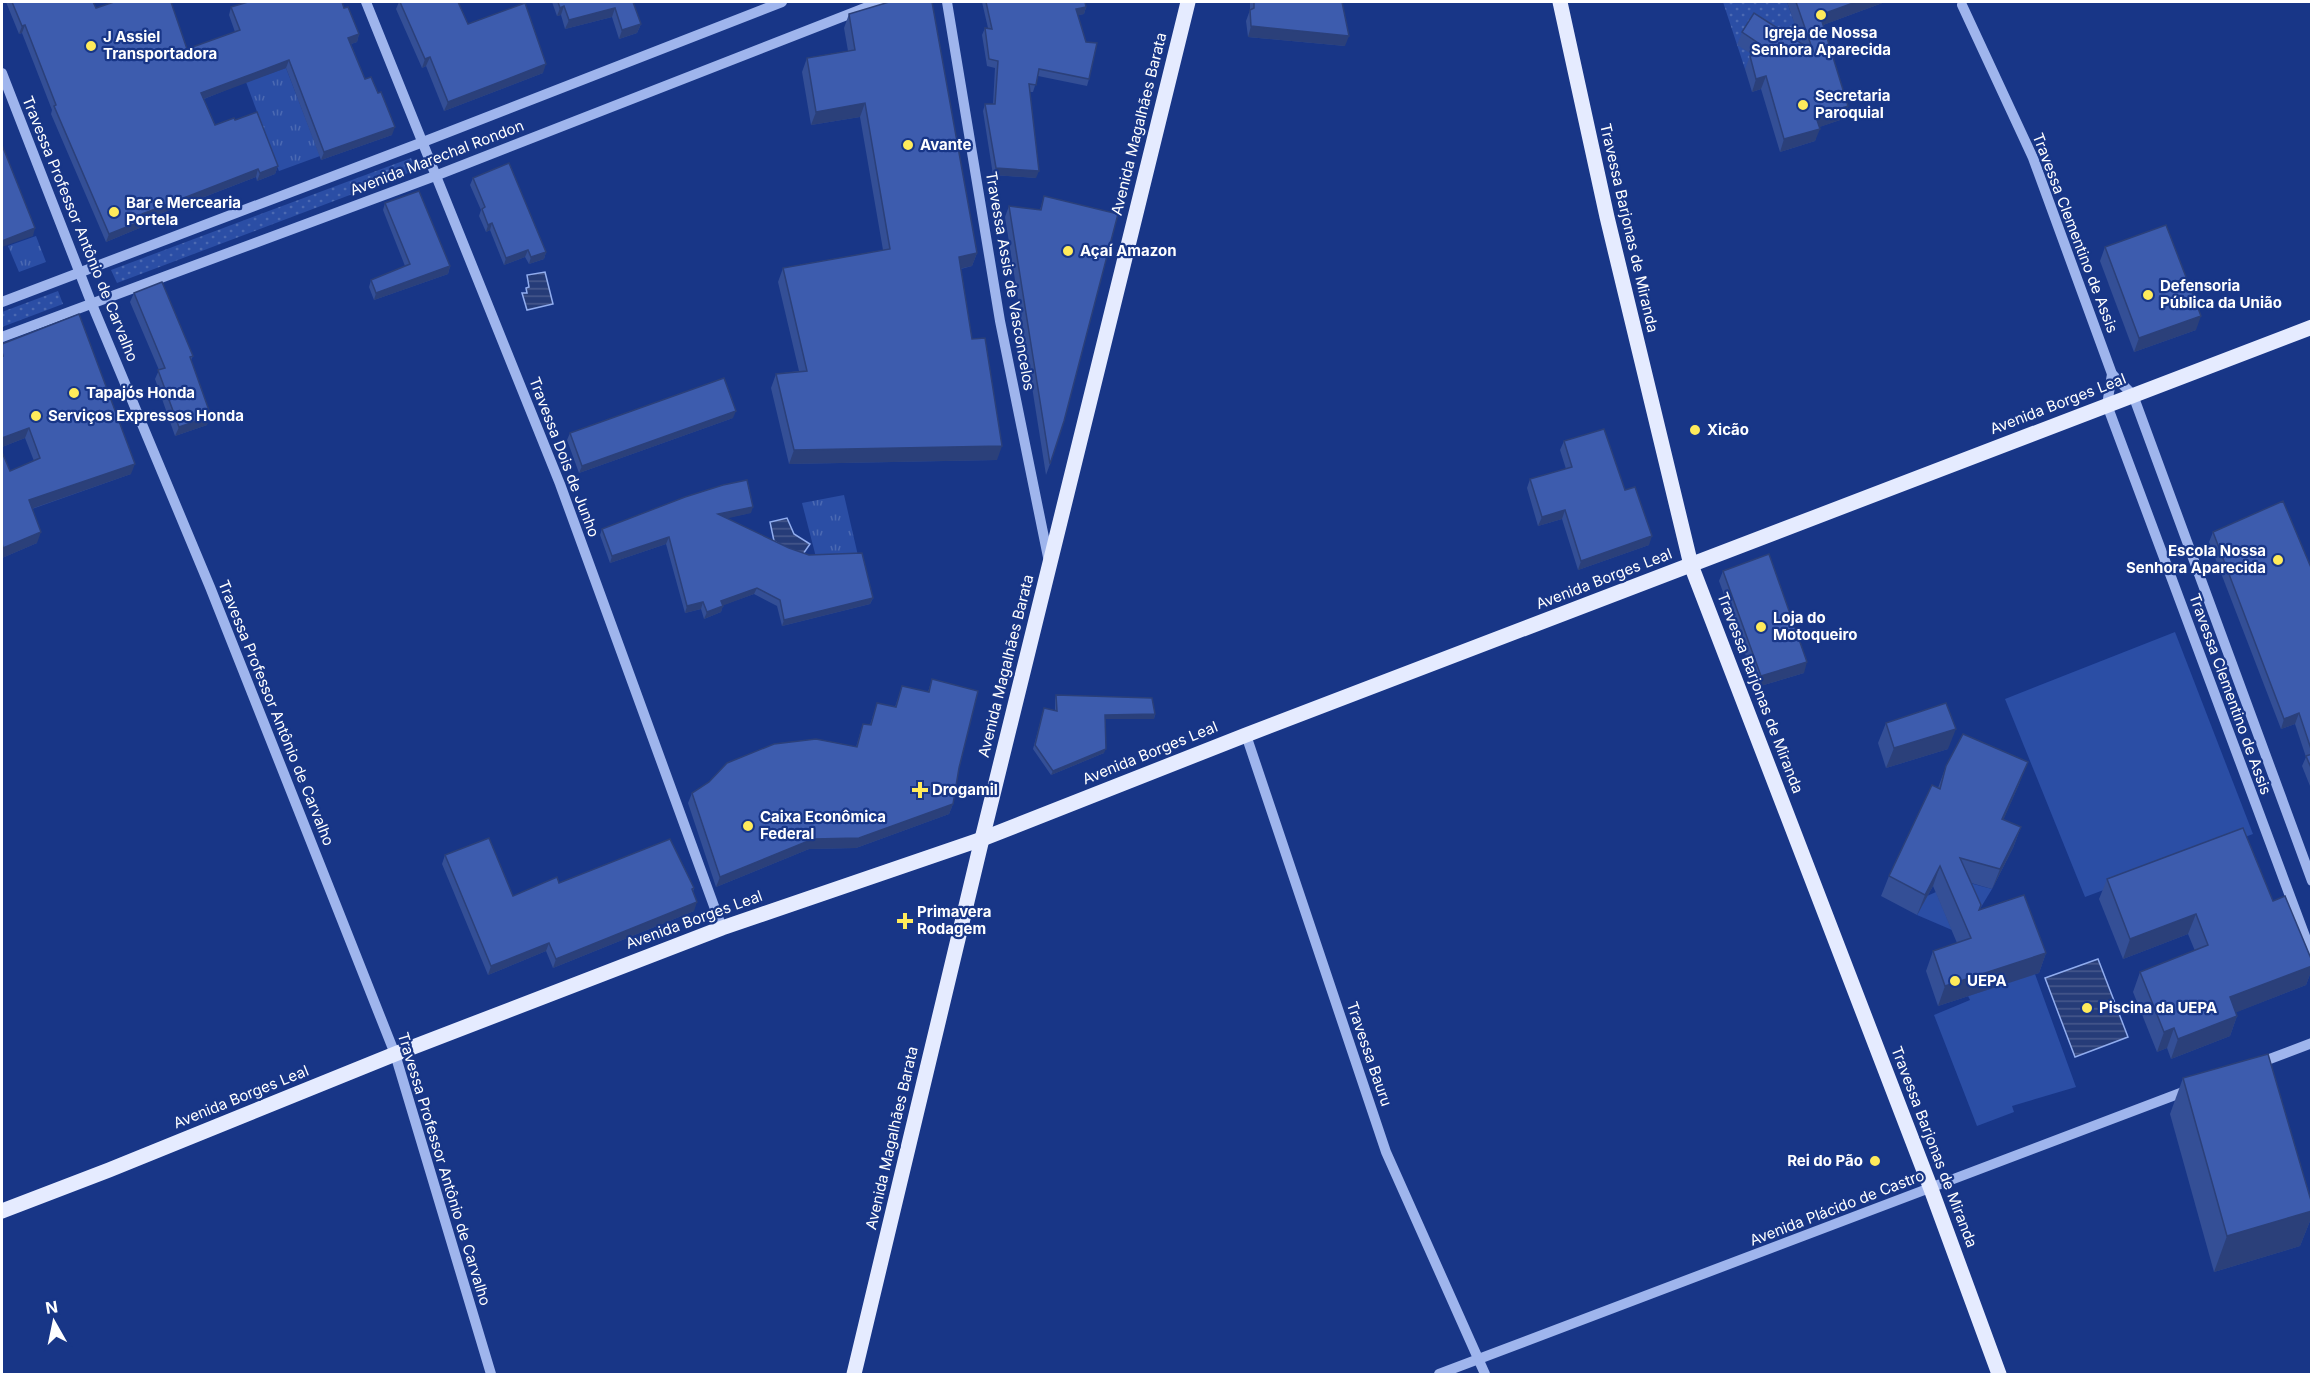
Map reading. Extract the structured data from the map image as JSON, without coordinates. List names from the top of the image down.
{
  "streets": {
    "main road": ["Avenida Magalhães Barata", "Travessa Barjonas de Miranda", "Avenida Borges Leal"],
    "street": [
      "Avenida Marechal Rondon",
      "Travessa Professor Antônio de Carvalho",
      "Travessa Clementino de Assis",
      "Travessa Assis de Vasconcelos",
      "Travessa Dois de Junho",
      "Travessa Bauru",
      "Avenida Plácido de Castro"
    ]
  },
  "crossings": [
    ["Avenida Magalhães Barata", "Travessa Assis de Vasconcelos"],
    ["Avenida Magalhães Barata", "Avenida Borges Leal"],
    ["Avenida Marechal Rondon", "Travessa Professor Antônio de Carvalho"],
    ["Avenida Marechal Rondon", "Travessa Dois de Junho"],
    ["Travessa Barjonas de Miranda", "Avenida Borges Leal"],
    ["Travessa Barjonas de Miranda", "Avenida Plácido de Castro"],
    ["Travessa Professor Antônio de Carvalho", "Avenida Borges Leal"],
    ["Travessa Clementino de Assis", "Avenida Borges Leal"],
    ["Avenida Borges Leal", "Travessa Dois de Junho"],
    ["Avenida Borges Leal", "Travessa Bauru"],
    ["Travessa Bauru", "Avenida Plácido de Castro"]
  ],
  "places": {
    "other": [
      "Igreja de Nossa Senhora Aparecida",
      "J Assiel Transportadora",
      "Secretaria Paroquial",
      "Avante",
      "Bar e Mercearia Portela",
      "Açaí Amazon",
      "Defensoria Pública da União",
      "Tapajós Honda",
      "Serviços Expressos Honda",
      "Xicão",
      "Escola Nossa Senhora Aparecida",
      "Loja do Motoqueiro",
      "Caixa Econômica Federal",
      "UEPA",
      "Piscina da UEPA",
      "Rei do Pão"
    ],
    "health": ["Drogamil", "Primavera Rodagem"]
  },
  "north": "top"
}
